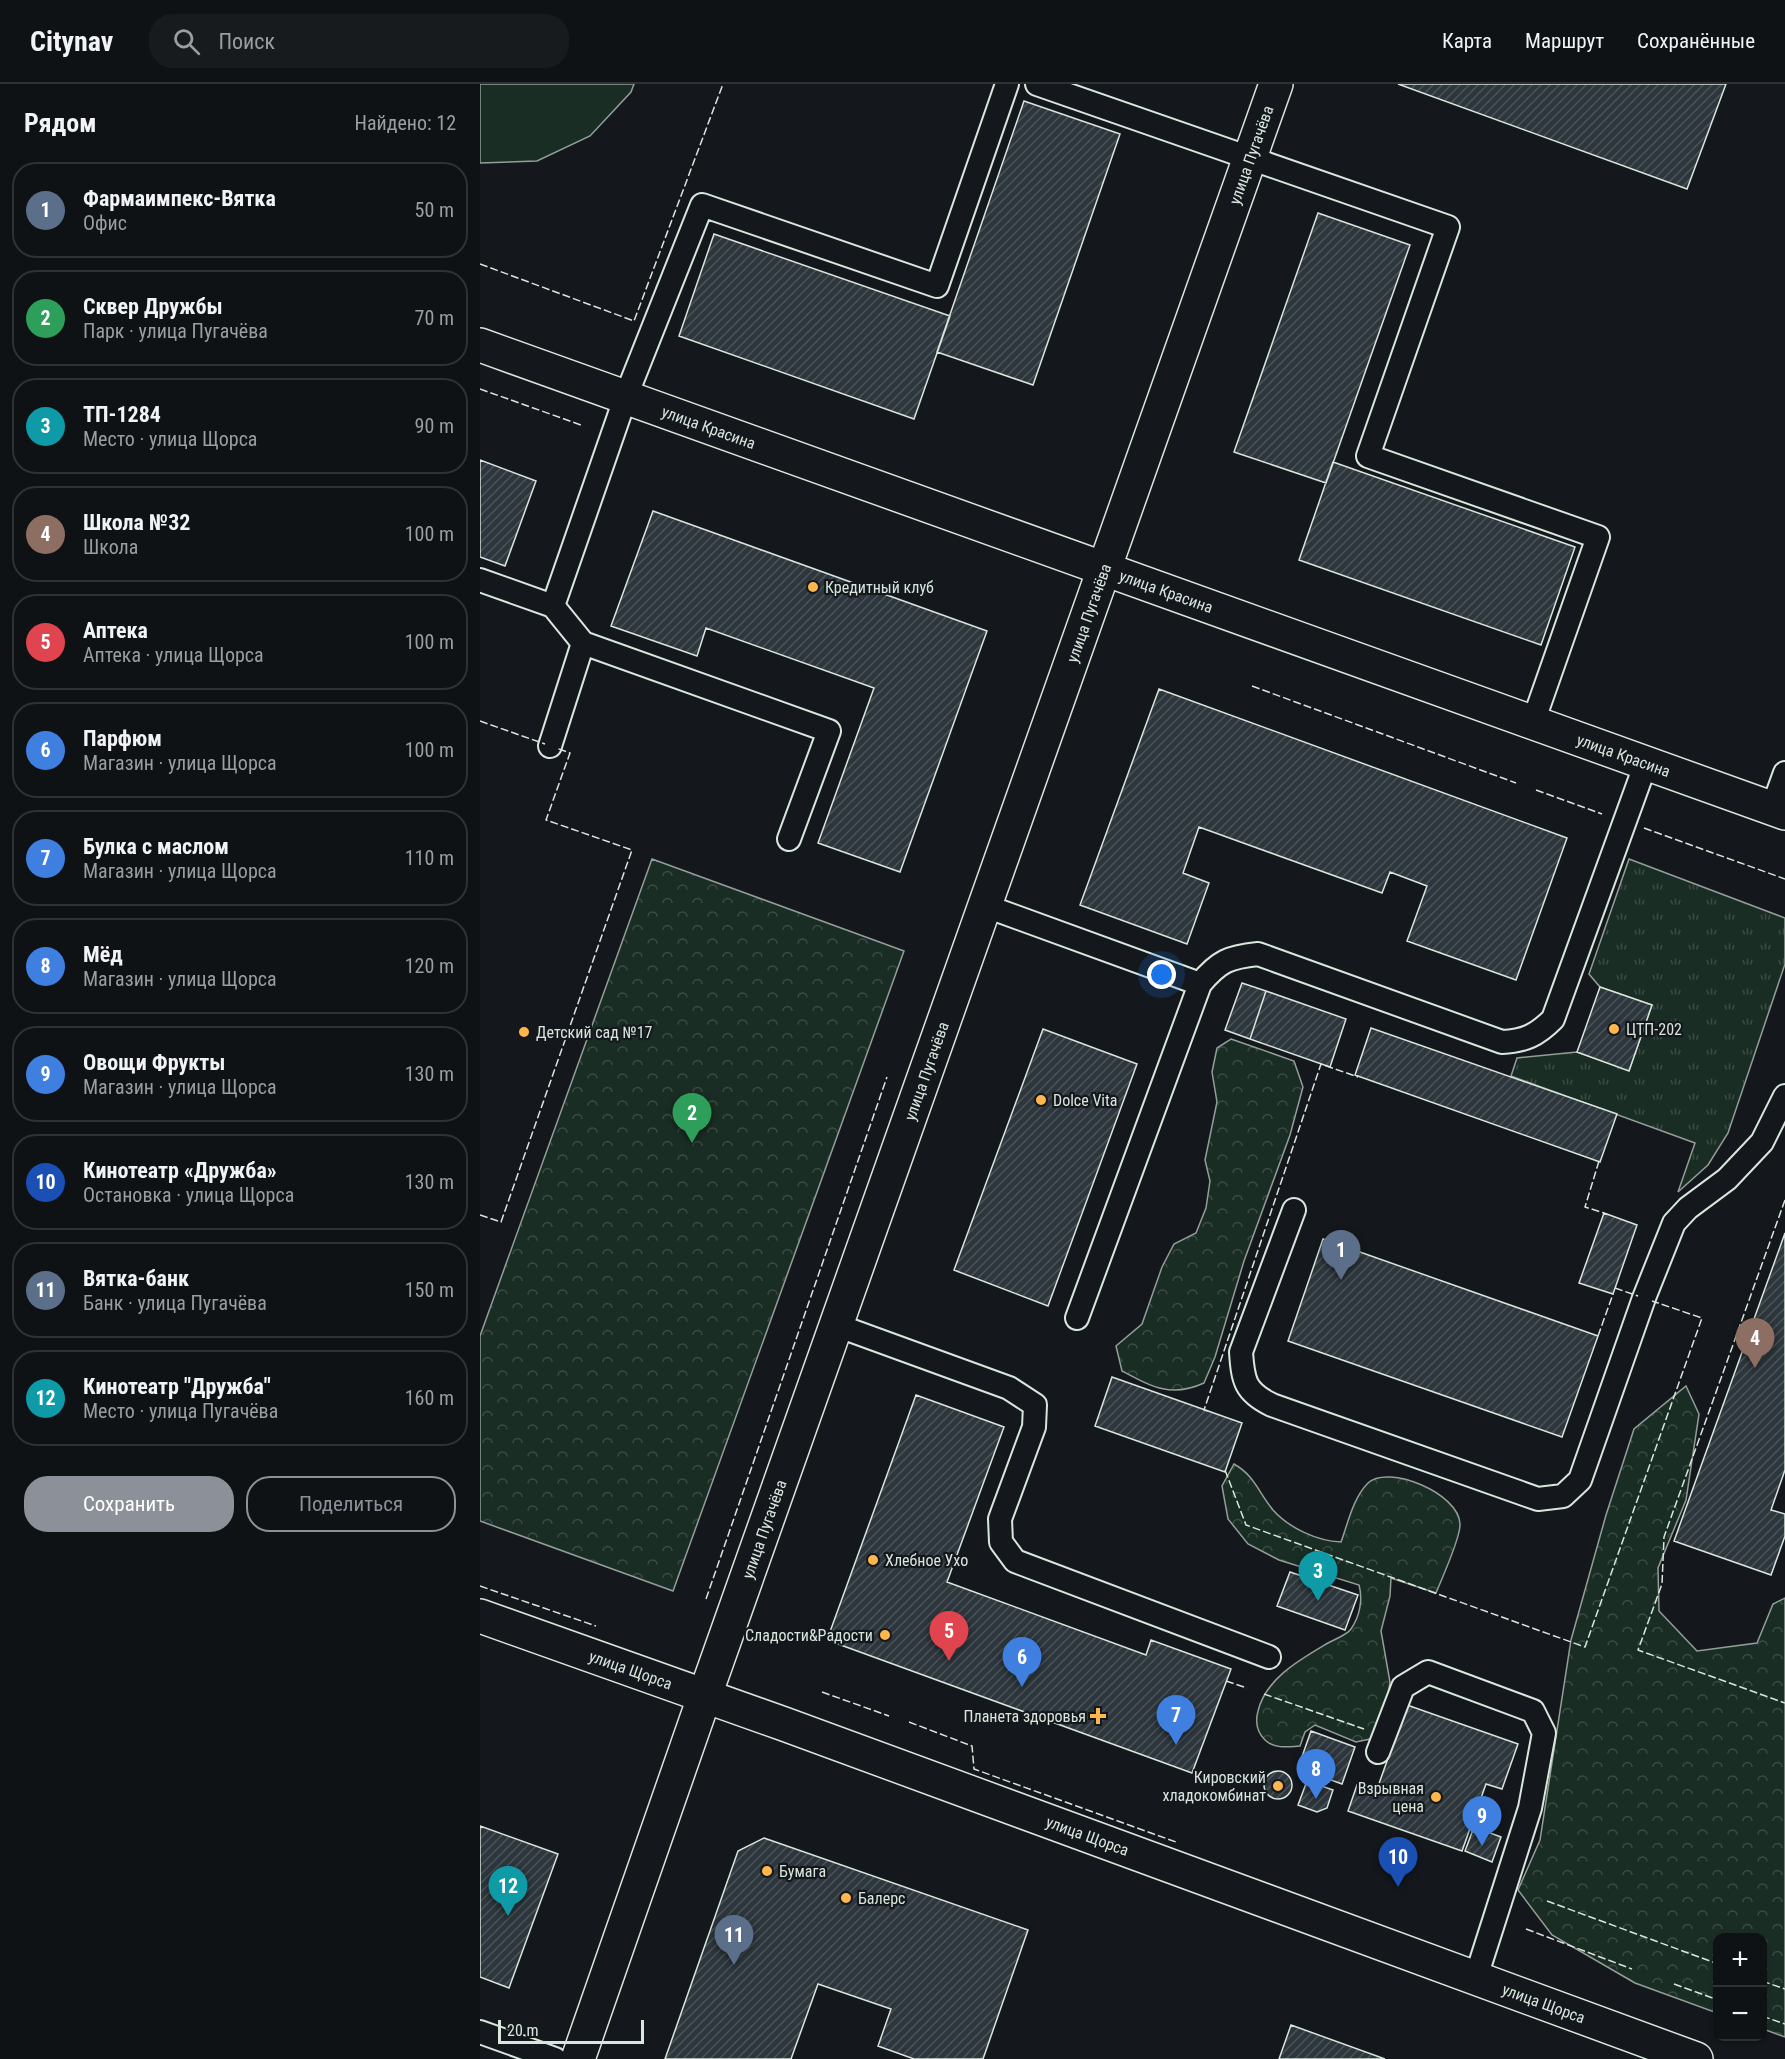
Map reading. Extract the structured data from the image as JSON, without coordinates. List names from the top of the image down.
{
  "streets": {
    "street": ["улица Пугачёва", "улица Красина", "улица Щорса"]
  },
  "crossings": [
    ["улица Пугачёва", "улица Красина"],
    ["улица Пугачёва", "улица Щорса"]
  ],
  "places": {
    "other": [
      "Кредитный клуб",
      "ЦТП-202",
      "Детский сад №17",
      "Dolce Vita",
      "Хлебное Ухо",
      "Сладости&Радости",
      "Кировский хладокомбинат",
      "Взрывная цена",
      "Бумага",
      "Балерс"
    ],
    "health": ["Планета здоровья"]
  },
  "scale_bar": "20 m",
  "page": {
    "header": "Citynav",
    "search": "Поиск",
    "nav": ["Карта", "Маршрут", "Сохранённые"],
    "heading": ["Рядом", "Найдено: 12"],
    "list": [
      {
        "mark": "1",
        "name": "Фармаимпекс-Вятка",
        "note": "Офис",
        "value": "50 m"
      },
      {
        "mark": "2",
        "name": "Сквер Дружбы",
        "note": "Парк · улица Пугачёва",
        "value": "70 m"
      },
      {
        "mark": "3",
        "name": "ТП-1284",
        "note": "Место · улица Щорса",
        "value": "90 m"
      },
      {
        "mark": "4",
        "name": "Школа №32",
        "note": "Школа",
        "value": "100 m"
      },
      {
        "mark": "5",
        "name": "Аптека",
        "note": "Аптека · улица Щорса",
        "value": "100 m"
      },
      {
        "mark": "6",
        "name": "Парфюм",
        "note": "Магазин · улица Щорса",
        "value": "100 m"
      },
      {
        "mark": "7",
        "name": "Булка с маслом",
        "note": "Магазин · улица Щорса",
        "value": "110 m"
      },
      {
        "mark": "8",
        "name": "Мёд",
        "note": "Магазин · улица Щорса",
        "value": "120 m"
      },
      {
        "mark": "9",
        "name": "Овощи Фрукты",
        "note": "Магазин · улица Щорса",
        "value": "130 m"
      },
      {
        "mark": "10",
        "name": "Кинотеатр «Дружба»",
        "note": "Остановка · улица Щорса",
        "value": "130 m"
      },
      {
        "mark": "11",
        "name": "Вятка-банк",
        "note": "Банк · улица Пугачёва",
        "value": "150 m"
      },
      {
        "mark": "12",
        "name": "Кинотеатр \"Дружба\"",
        "note": "Место · улица Пугачёва",
        "value": "160 m"
      }
    ],
    "pins": [
      "2",
      "1",
      "4",
      "3",
      "5",
      "6",
      "7",
      "8",
      "9",
      "10",
      "12",
      "11"
    ],
    "buttons": ["Сохранить", "Поделиться"],
    "map_buttons": ["+", "−"],
    "scale": "20 m"
  }
}
